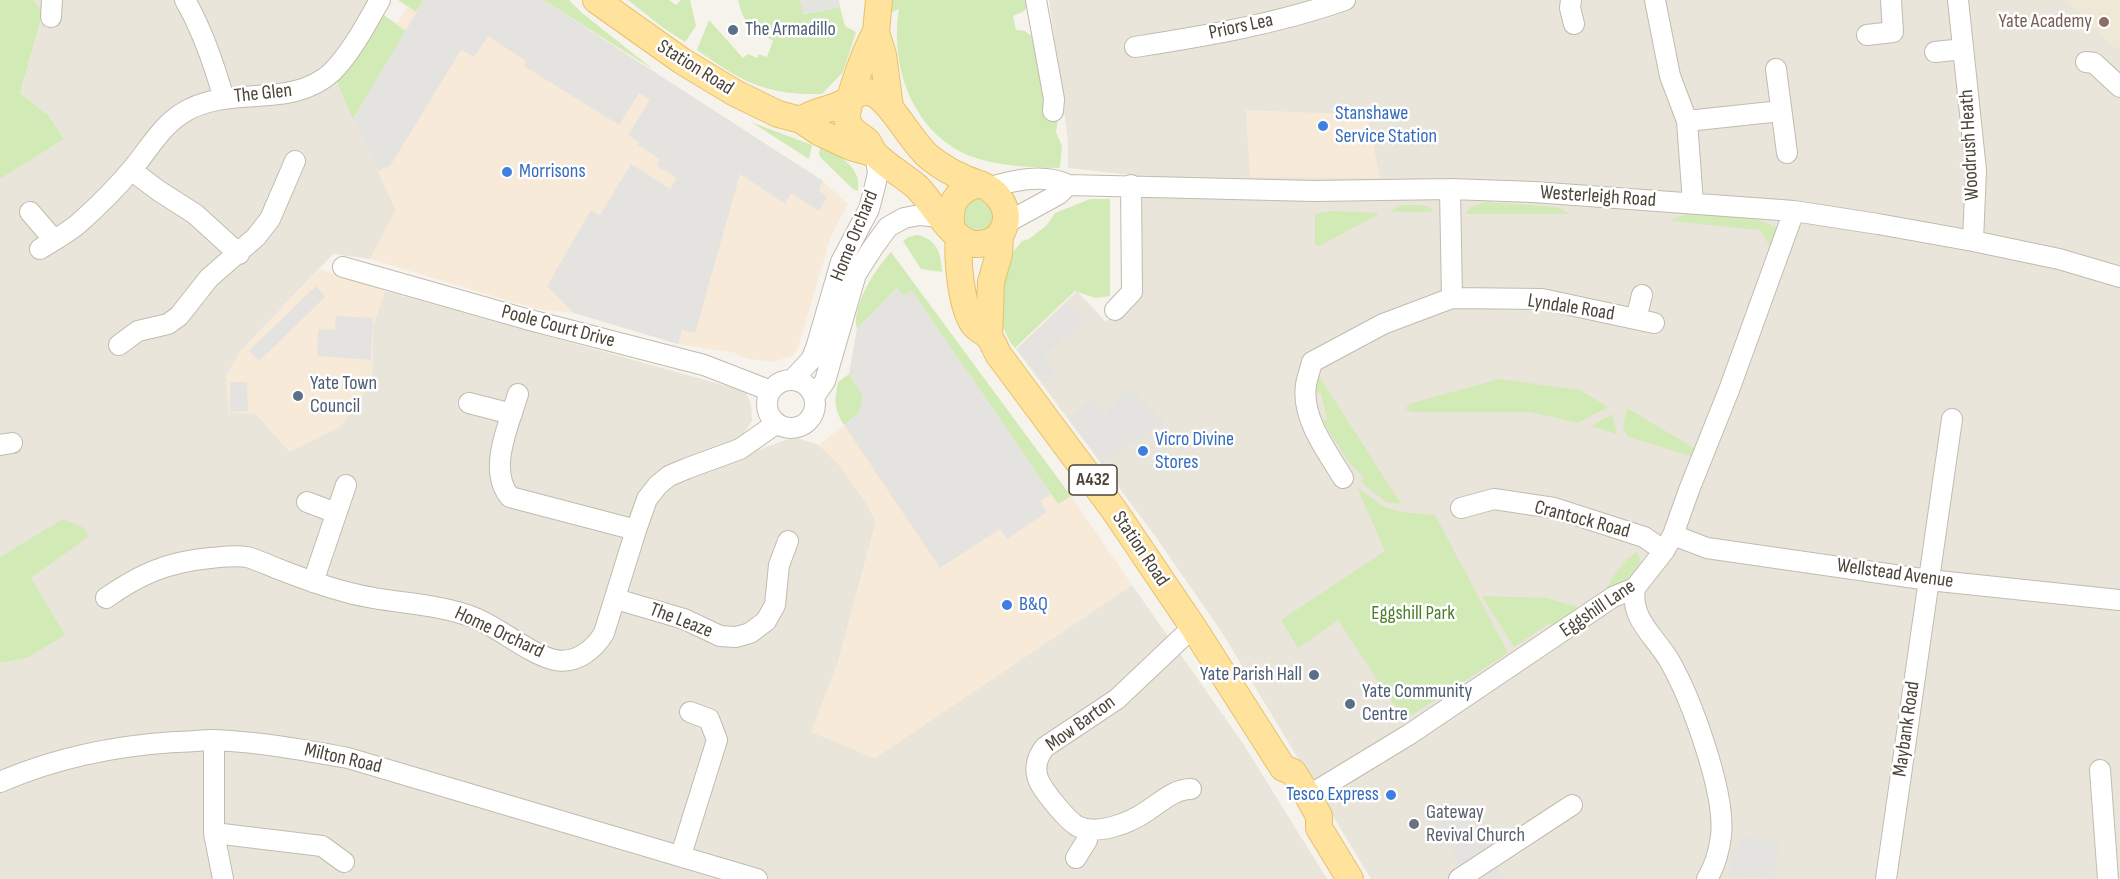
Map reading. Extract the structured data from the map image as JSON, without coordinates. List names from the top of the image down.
{
  "streets": {
    "main road": ["Station Road", "A432"],
    "street": [
      "Priors Lea",
      "The Glen",
      "Woodrush Heath",
      "Westerleigh Road",
      "Home Orchard",
      "Lyndale Road",
      "Poole Court Drive",
      "Crantock Road",
      "Wellstead Avenue",
      "Eggshill Lane",
      "The Leaze",
      "Mow Barton",
      "Maybank Road",
      "Milton Road"
    ]
  },
  "crossings": [
    ["Station Road", "Westerleigh Road"],
    ["Station Road", "Home Orchard"],
    ["Station Road", "A432"],
    ["Station Road", "Eggshill Lane"],
    ["Station Road", "Mow Barton"],
    ["Woodrush Heath", "Westerleigh Road"],
    ["Westerleigh Road", "Home Orchard"],
    ["Westerleigh Road", "A432"],
    ["Westerleigh Road", "Eggshill Lane"],
    ["Home Orchard", "Poole Court Drive"],
    ["Home Orchard", "A432"],
    ["Home Orchard", "The Leaze"],
    ["Crantock Road", "Wellstead Avenue"],
    ["Crantock Road", "Eggshill Lane"],
    ["Wellstead Avenue", "Eggshill Lane"],
    ["Wellstead Avenue", "Maybank Road"]
  ],
  "parks": ["Eggshill Park"],
  "places": [
    "Yate Academy",
    "The Armadillo",
    "Stanshawe Service Station",
    "Morrisons",
    "Yate Town Council",
    "Vicro Divine Stores",
    "B&Q",
    "Yate Parish Hall",
    "Yate Community Centre",
    "Tesco Express",
    "Gateway Revival Church"
  ]
}
